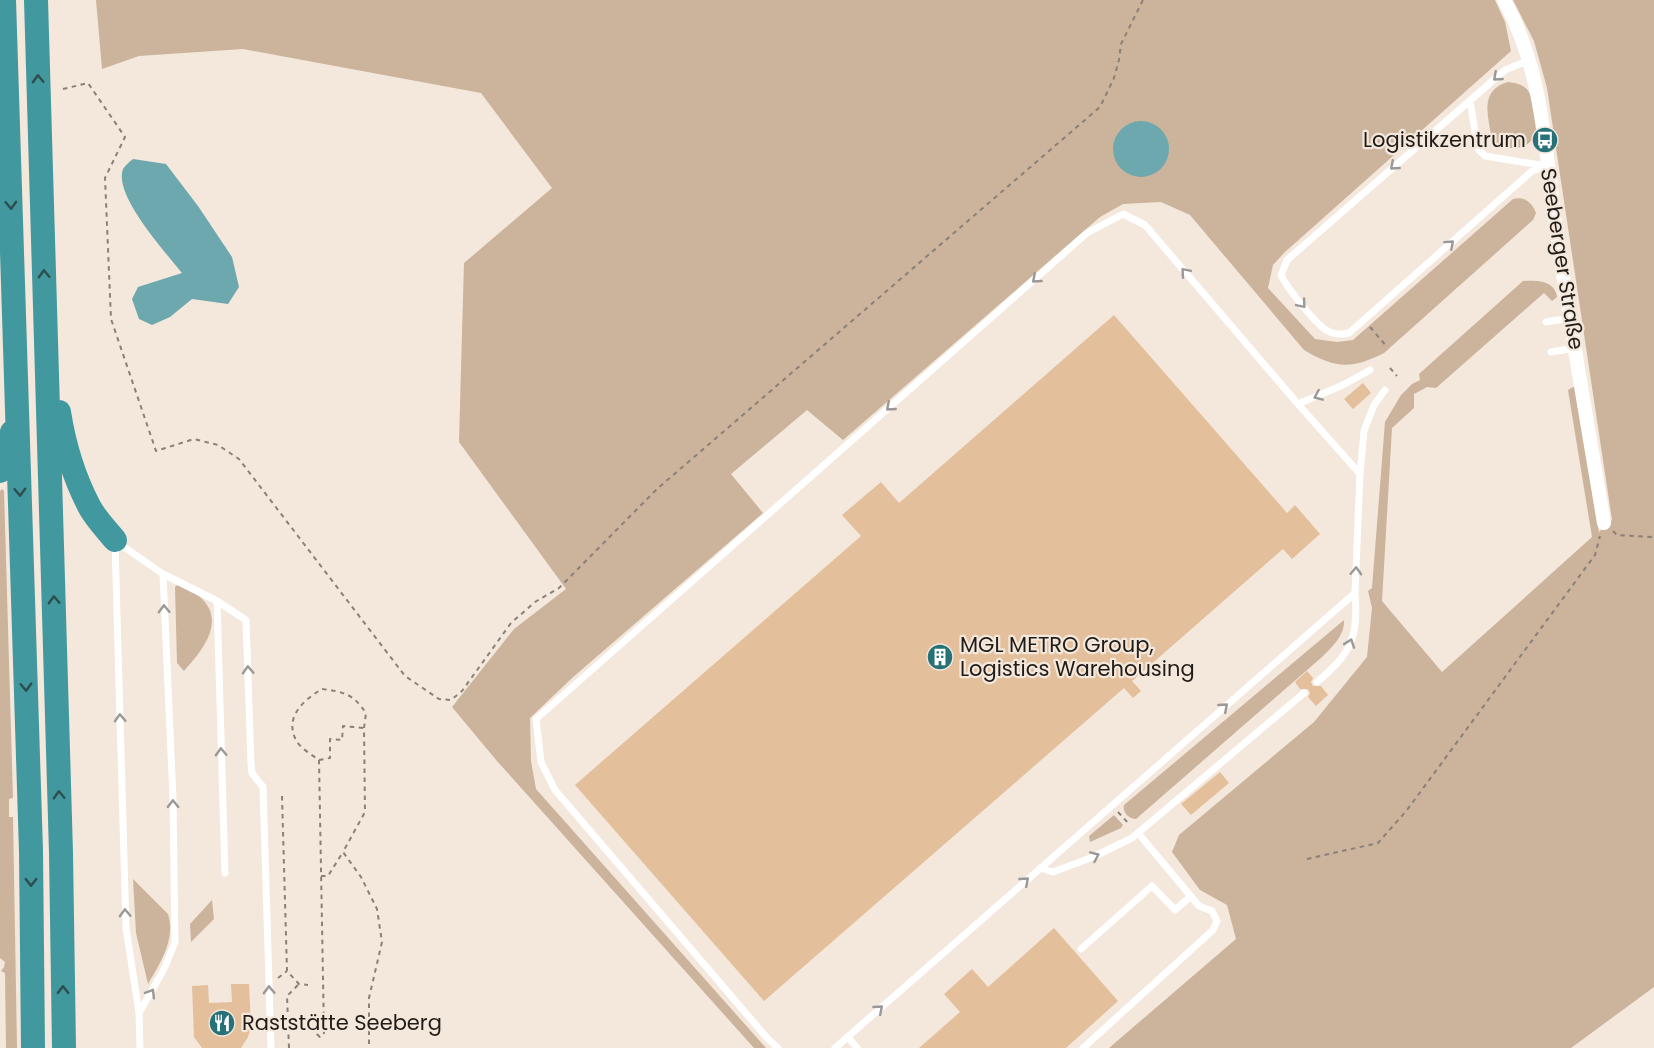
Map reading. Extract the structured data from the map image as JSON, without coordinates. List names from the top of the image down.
{
  "streets": {
    "street": ["Seeberger Straße"]
  },
  "places": {
    "bus stop": ["Logistikzentrum"],
    "building": ["MGL METRO Group, Logistics Warehousing"],
    "restaurant": ["Raststätte Seeberg"]
  }
}
